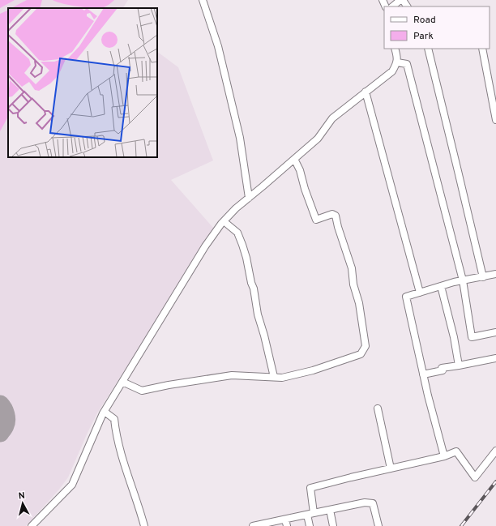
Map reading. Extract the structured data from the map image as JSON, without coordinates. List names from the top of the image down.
{
  "legend": ["Road", "Park"],
  "north": "top"
}
